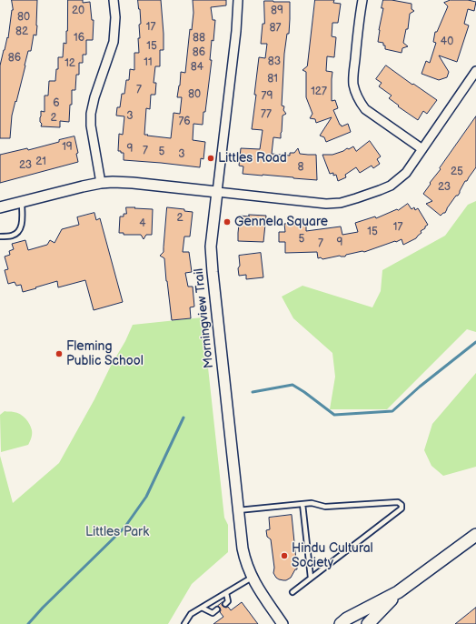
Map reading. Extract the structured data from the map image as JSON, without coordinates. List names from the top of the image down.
{
  "streets": {
    "street": ["Morningview Trail"]
  },
  "parks": ["Littles Park"],
  "places": [
    "Littles Road",
    "Gennela Square",
    "Fleming Public School",
    "Hindu Cultural Society"
  ],
  "house_numbers": [
    "20",
    "89",
    "80",
    "17",
    "87",
    "82",
    "16",
    "88",
    "40",
    "15",
    "86",
    "86",
    "83",
    "11",
    "12",
    "84",
    "81",
    "7",
    "127",
    "80",
    "79",
    "6",
    "77",
    "3",
    "2",
    "76",
    "19",
    "9",
    "7",
    "5",
    "3",
    "21",
    "23",
    "8",
    "25",
    "23",
    "2",
    "4",
    "17",
    "15",
    "5",
    "9",
    "7"
  ]
}
